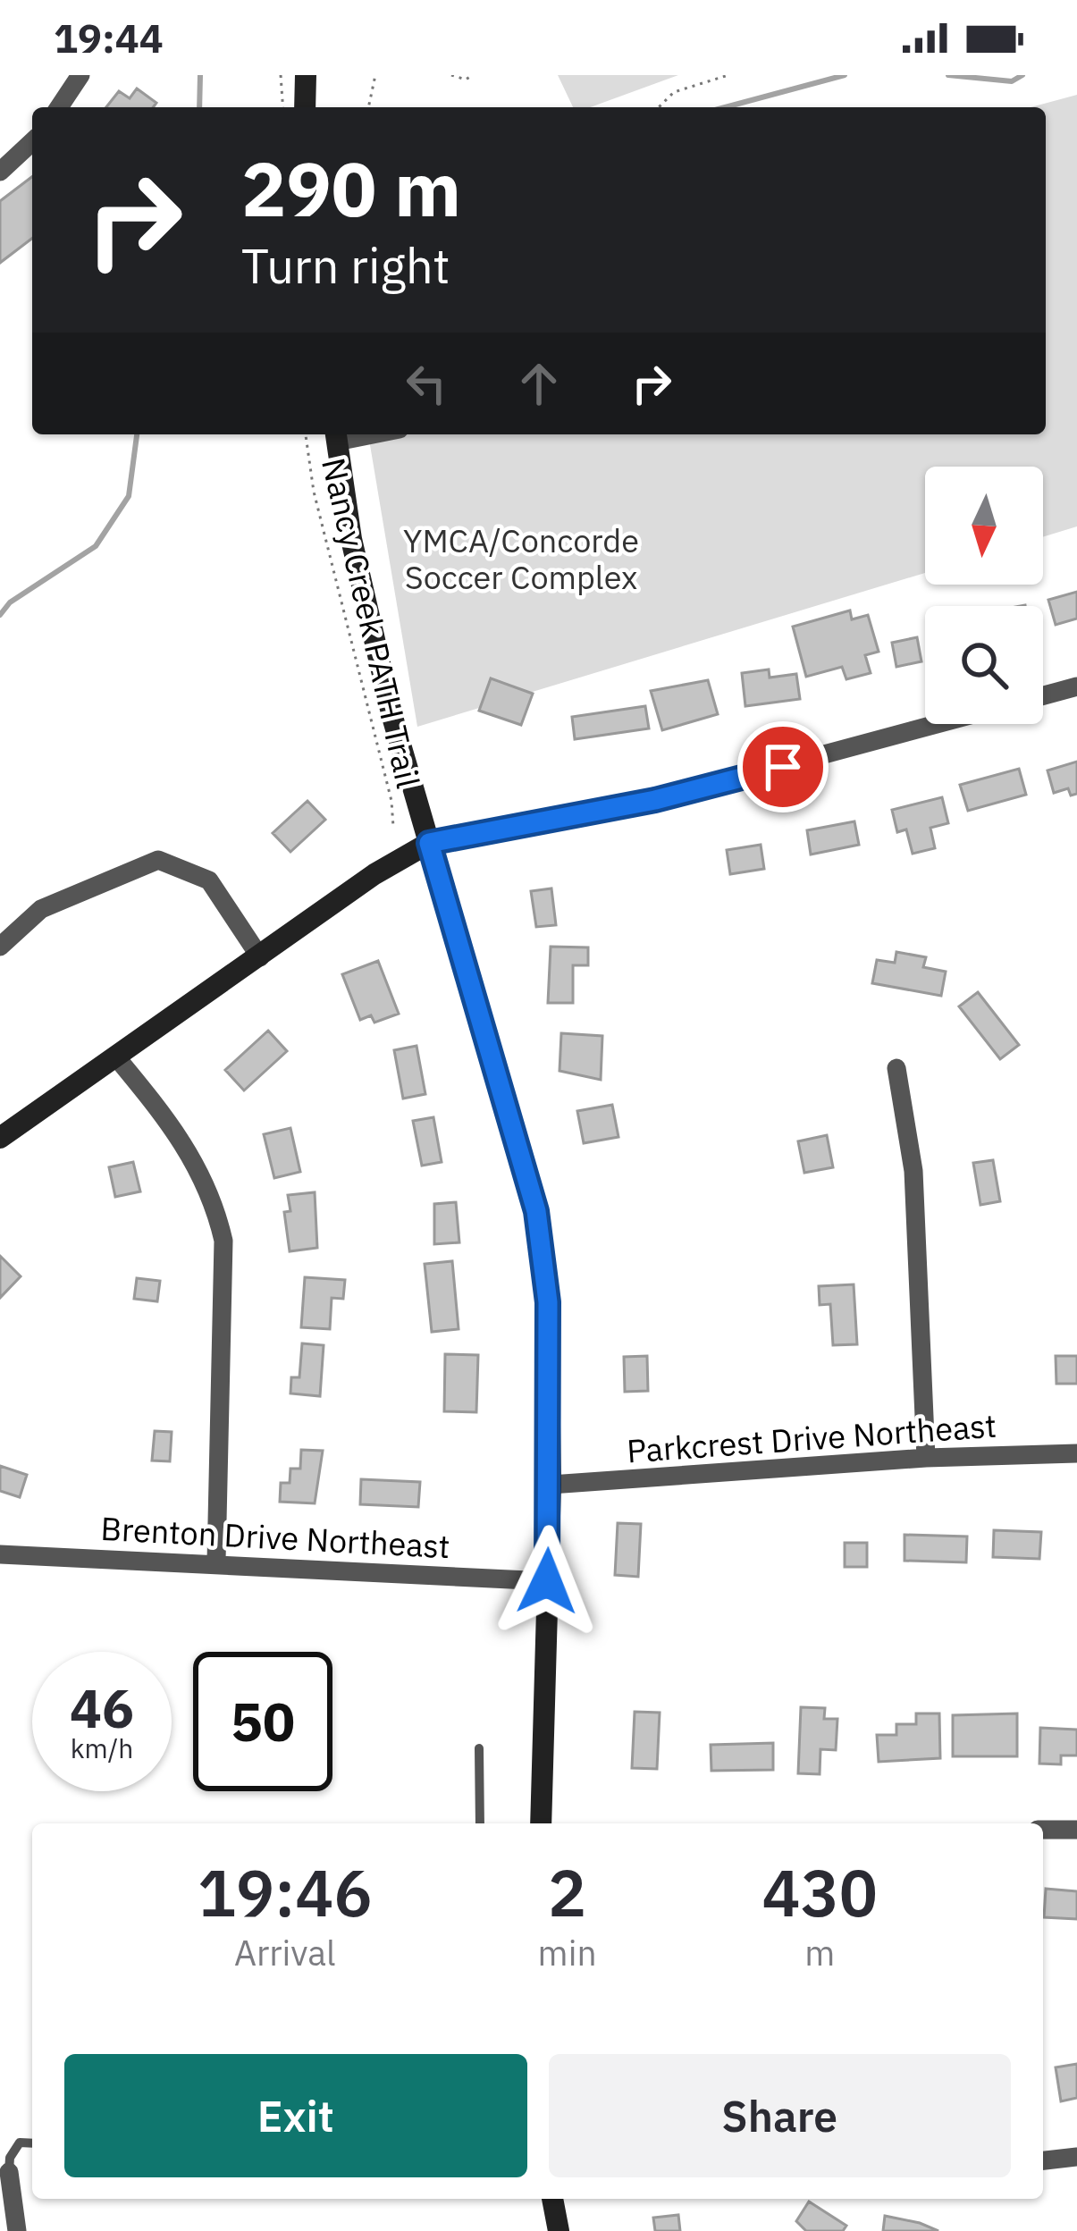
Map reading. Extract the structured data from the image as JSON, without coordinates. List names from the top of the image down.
{
  "streets": {
    "street": ["Parkcrest Drive Northeast", "Brenton Drive Northeast"],
    "path": ["Nancy Creek PATH Trail"]
  },
  "parks": ["YMCA/Concorde Soccer Complex"],
  "north": "bottom",
  "page": {
    "status": "19:44",
    "turn": ["290 m", "Turn right"],
    "speed": "46 km/h",
    "limit": "50",
    "eta": [
      "19:46",
      "Arrival",
      "2",
      "min",
      "430",
      "m"
    ],
    "buttons": ["Exit", "Share"]
  }
}
